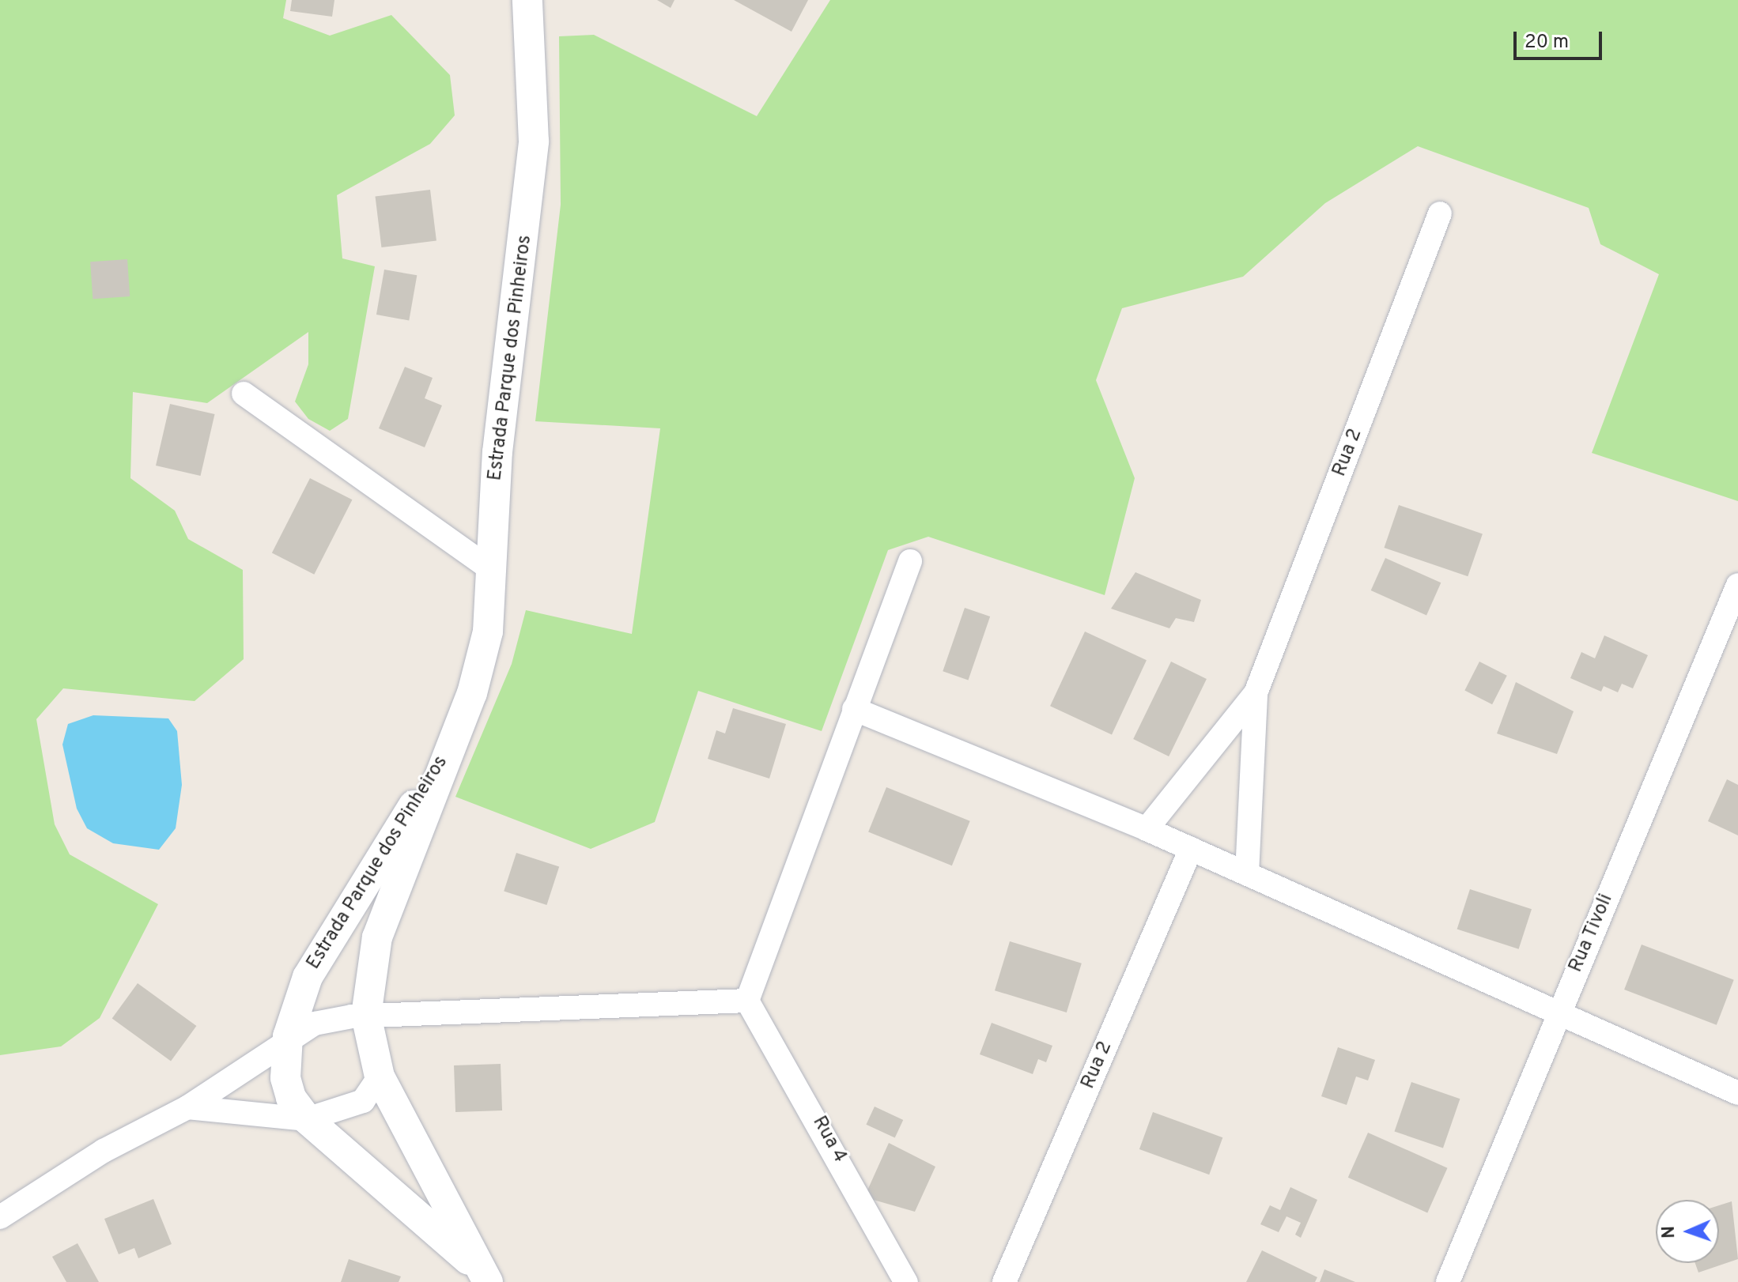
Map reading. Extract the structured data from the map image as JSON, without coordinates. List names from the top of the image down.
{
  "streets": {
    "street": [
      "Estrada Parque dos Pinheiros",
      "Rua 2",
      "Rua Tivoli",
      "Rua 4"
    ]
  },
  "scale_bar": "20 m",
  "north": "left"
}
